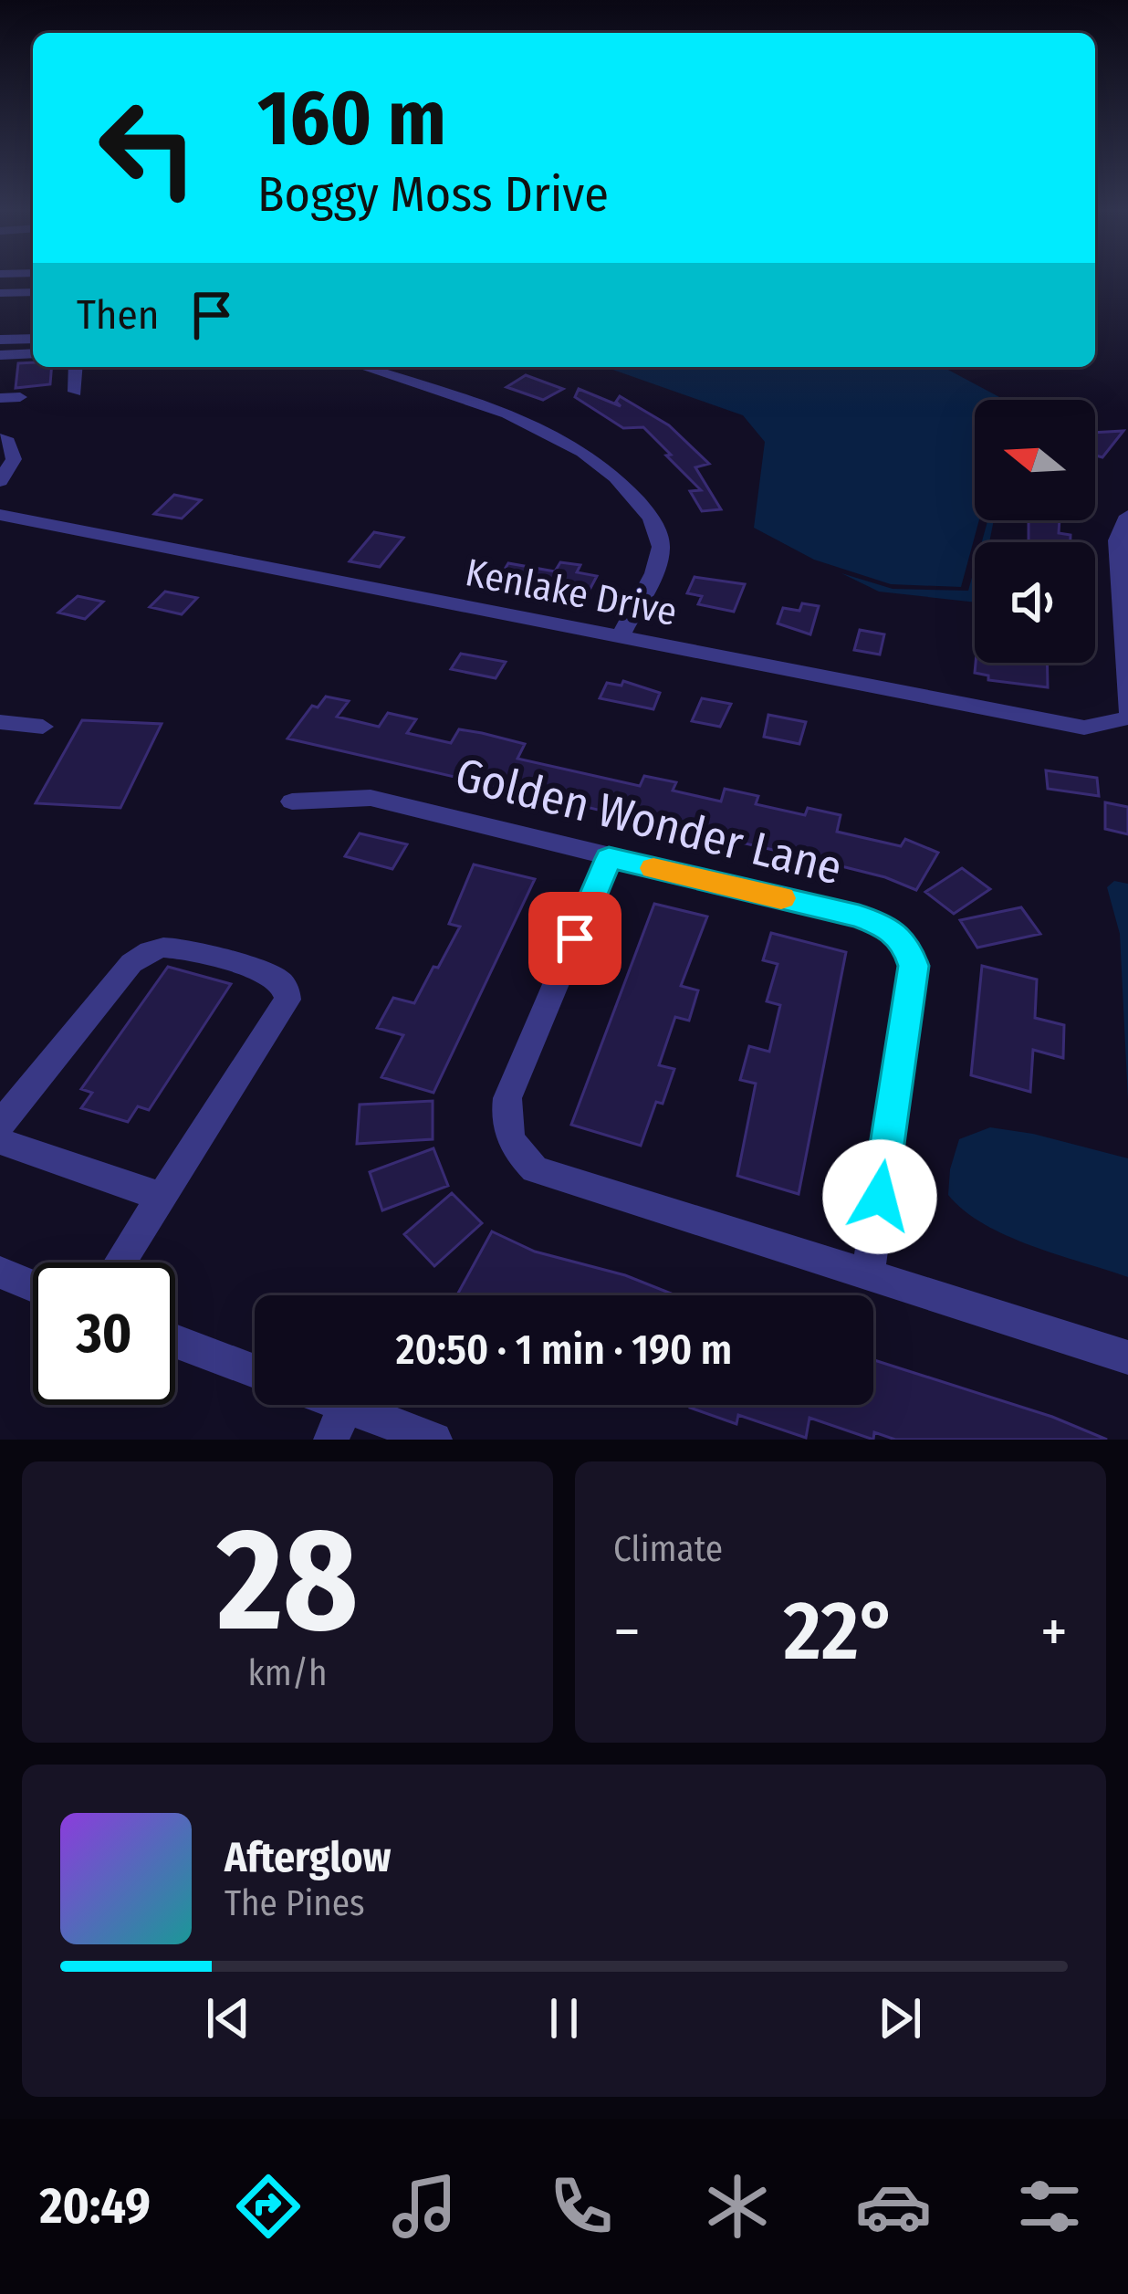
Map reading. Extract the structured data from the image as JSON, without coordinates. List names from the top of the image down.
{
  "streets": {
    "street": ["Kenlake Drive", "Golden Wonder Lane"]
  },
  "north": "left",
  "page": {
    "turn": ["160 m", "Boggy Moss Drive"],
    "then": "Then",
    "limit": "30",
    "trip": "20:50 · 1 min · 190 m",
    "tile": [
      ["28", "km/h"],
      "Climate"
    ],
    "heat": ["−", "22°", "+"],
    "song": ["Afterglow", "The Pines"],
    "tabs": "20:49"
  }
}
